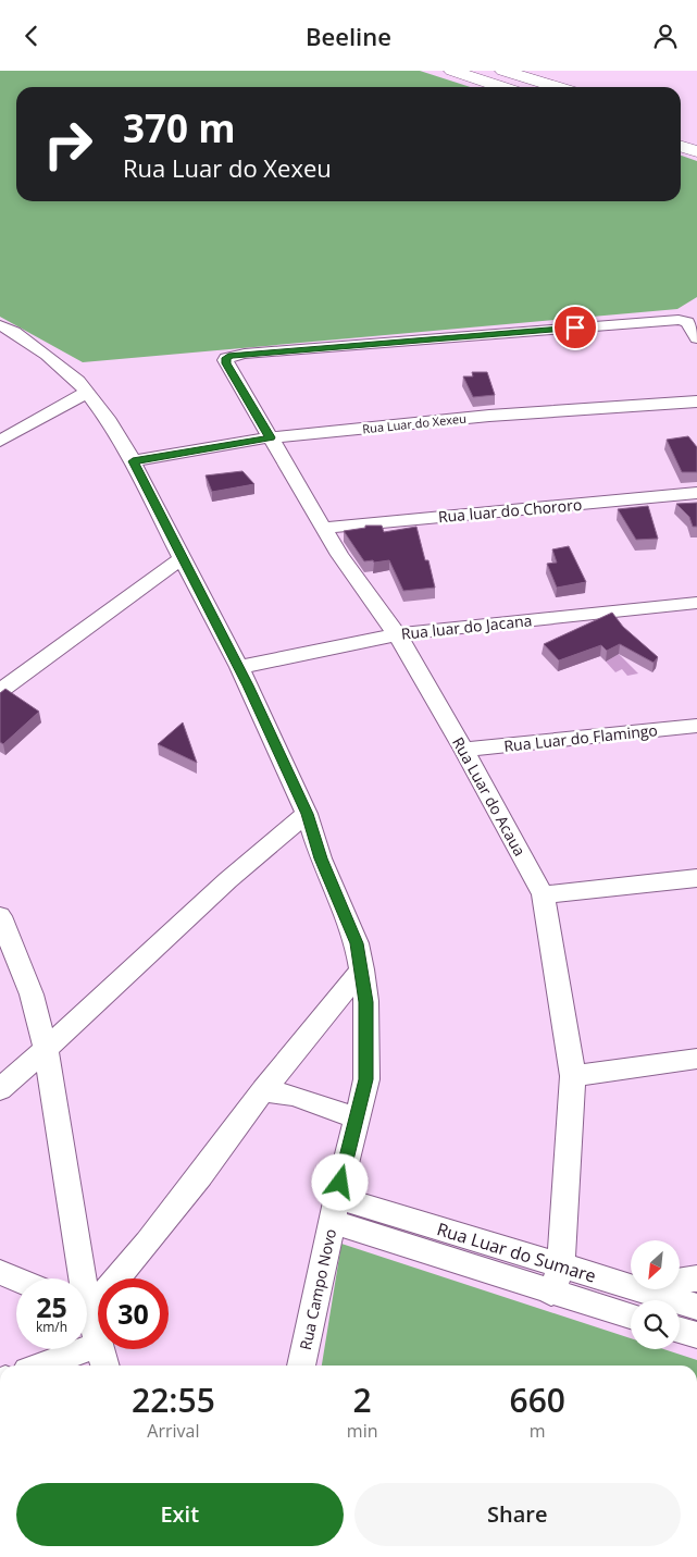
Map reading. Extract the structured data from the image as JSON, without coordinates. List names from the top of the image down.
{
  "streets": {
    "street": [
      "Rua Luar do Xexeu",
      "Rua luar do Chororo",
      "Rua luar do Jacana",
      "Rua Luar do Flamingo",
      "Rua Luar do Acaua",
      "Rua Luar do Sumare",
      "Rua Campo Novo"
    ]
  },
  "crossings": [
    ["Rua Luar do Xexeu", "Rua Luar do Acaua"],
    ["Rua Luar do Xexeu", "Rua Campo Novo"],
    ["Rua luar do Chororo", "Rua Luar do Acaua"],
    ["Rua luar do Jacana", "Rua Luar do Acaua"],
    ["Rua luar do Jacana", "Rua Campo Novo"],
    ["Rua Luar do Flamingo", "Rua Luar do Acaua"],
    ["Rua Luar do Acaua", "Rua Luar do Sumare"],
    ["Rua Luar do Sumare", "Rua Campo Novo"]
  ],
  "north": "bottom left",
  "page": {
    "header": "Beeline",
    "turn": ["370 m", "Rua Luar do Xexeu"],
    "speed": "25 km/h",
    "limit": "30",
    "eta": [
      "22:55",
      "Arrival",
      "2",
      "min",
      "660",
      "m"
    ],
    "buttons": ["Exit", "Share"]
  }
}
